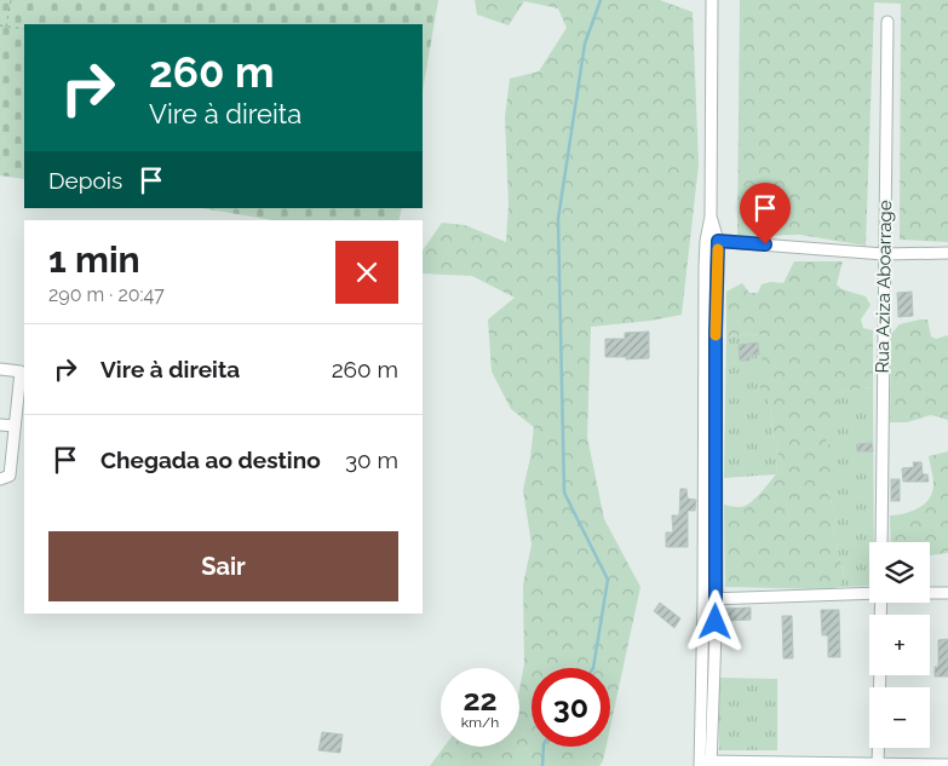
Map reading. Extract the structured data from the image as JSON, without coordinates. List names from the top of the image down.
{
  "streets": {
    "street": ["Rua Aziza Aboarrage"]
  },
  "page": {
    "turn": ["260 m", "Vire à direita"],
    "then": "Depois",
    "heading": ["1 min", "290 m · 20:47"],
    "list": [
      {
        "name": "Vire à direita",
        "value": "260 m"
      },
      {
        "name": "Chegada ao destino",
        "value": "30 m"
      }
    ],
    "buttons": "Sair",
    "map_buttons": ["+", "−"],
    "speed": "22 km/h",
    "limit": "30"
  }
}
